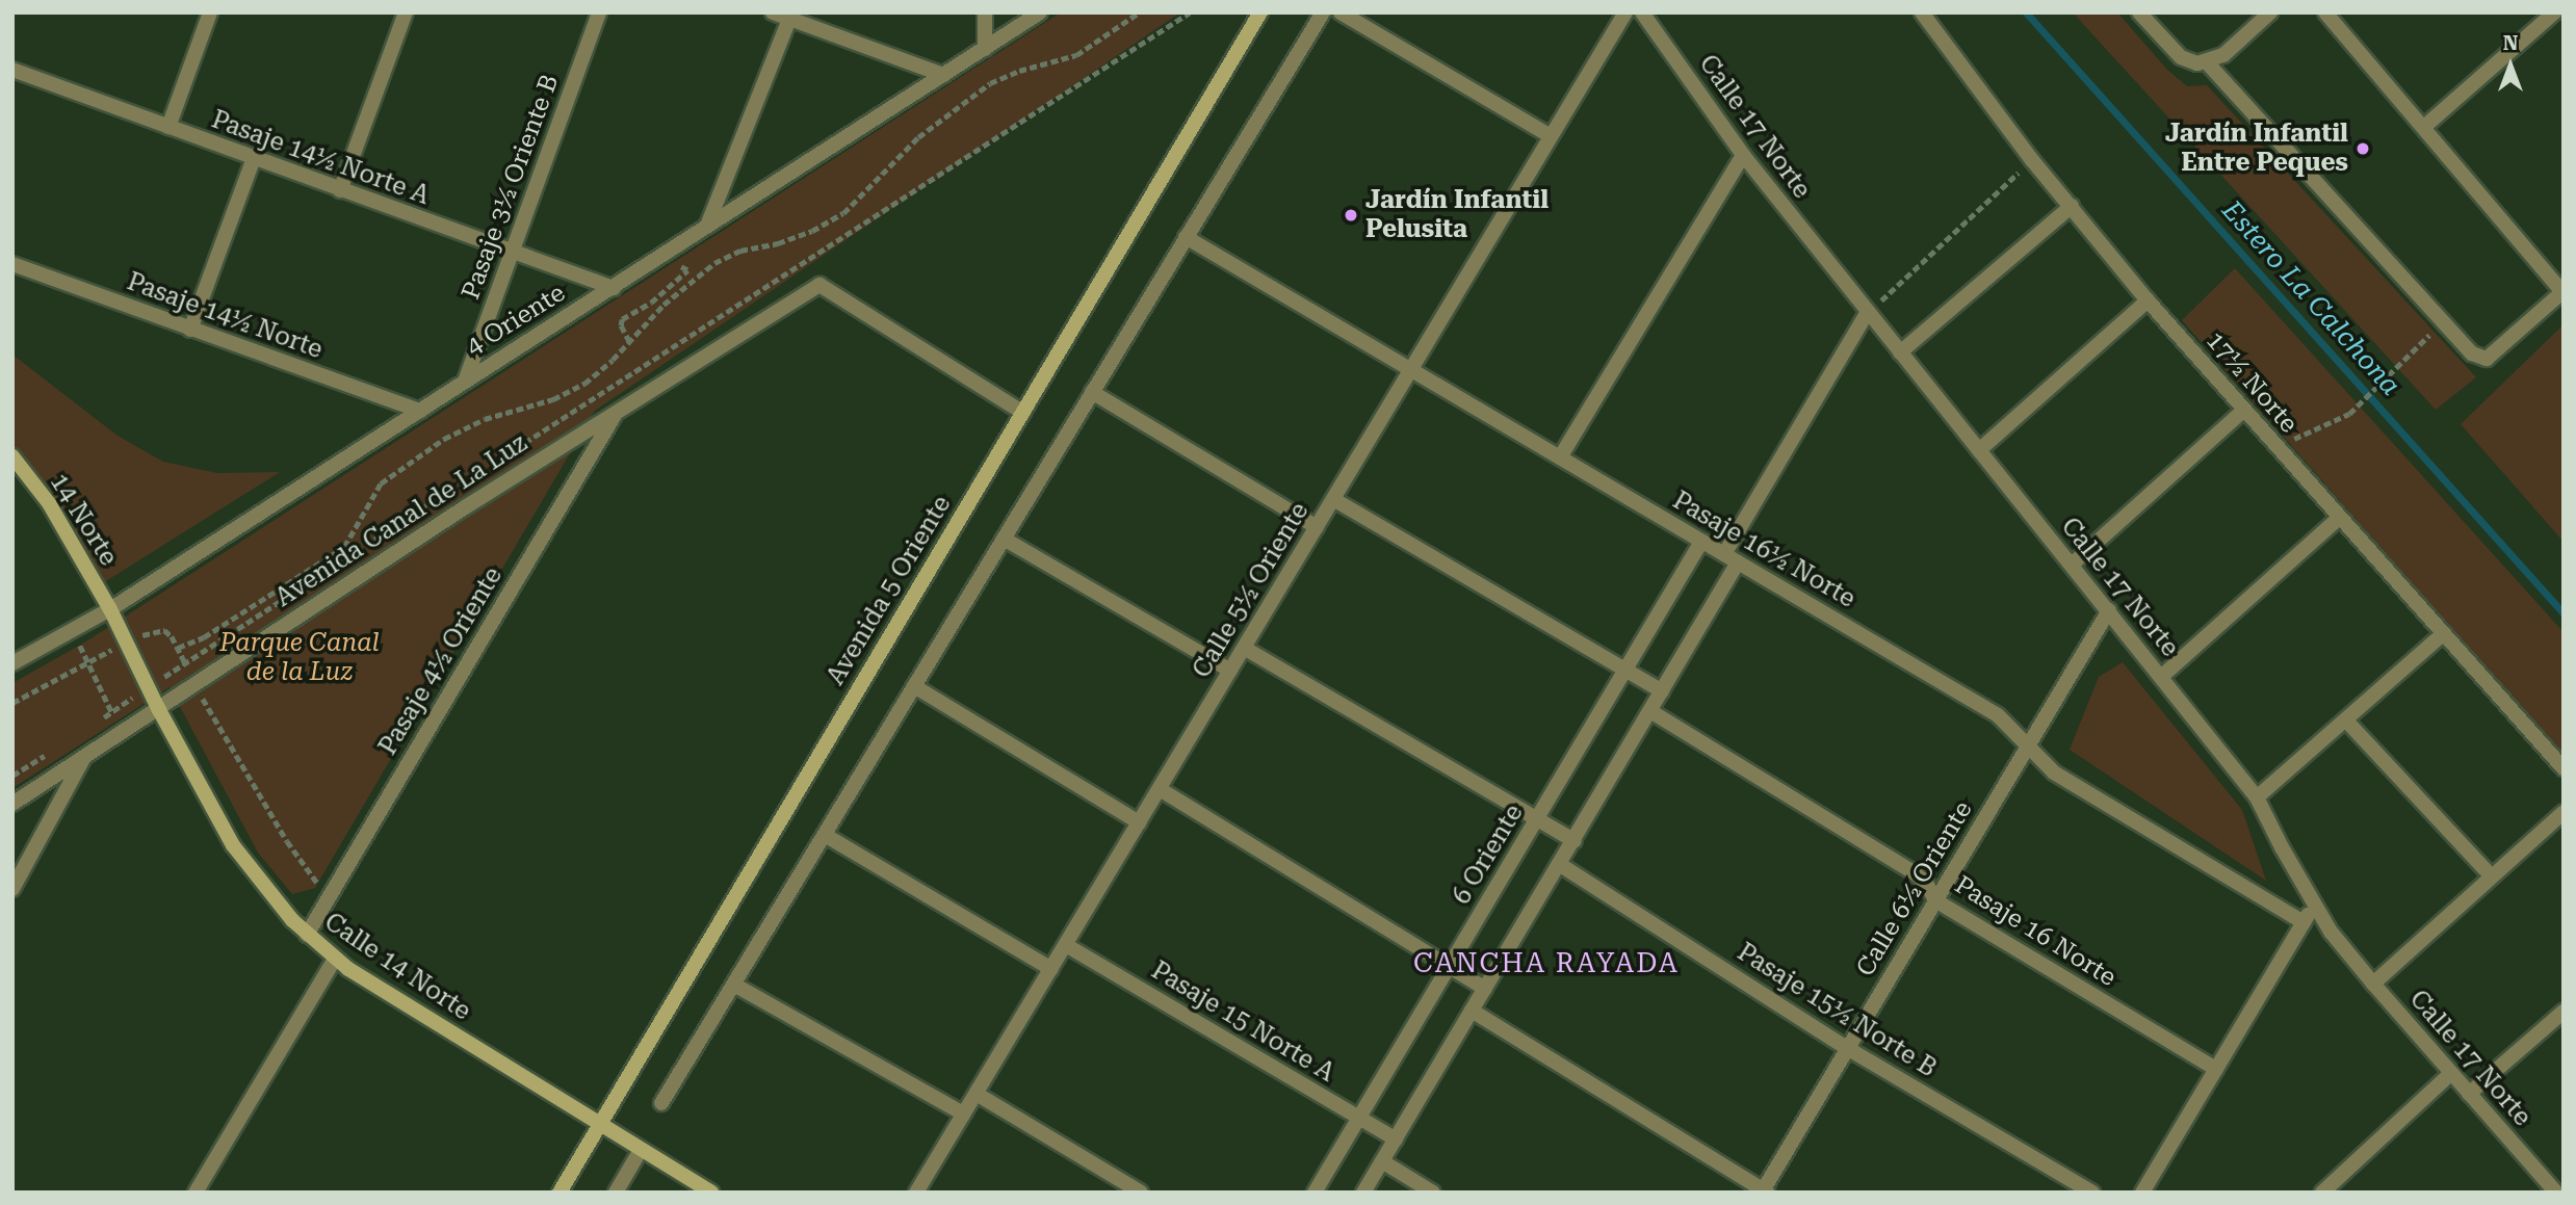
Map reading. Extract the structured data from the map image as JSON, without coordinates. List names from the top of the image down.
{
  "streets": {
    "street": [
      "Calle 17 Norte",
      "Pasaje 14½ Norte A",
      "Pasaje 3½ Oriente B",
      "Pasaje 14½ Norte",
      "4 Oriente",
      "17½ Norte",
      "14 Norte",
      "Avenida Canal de La Luz",
      "Pasaje 16½ Norte",
      "Avenida 5 Oriente",
      "Calle 5½ Oriente",
      "Pasaje 4½ Oriente",
      "6 Oriente",
      "Calle 6½ Oriente",
      "Pasaje 16 Norte",
      "Calle 14 Norte",
      "Pasaje 15½ Norte B",
      "Pasaje 15 Norte A"
    ]
  },
  "crossings": [
    ["Calle 17 Norte", "Calle 6½ Oriente"],
    ["Pasaje 14½ Norte A", "Pasaje 3½ Oriente B"],
    ["Pasaje 14½ Norte A", "4 Oriente"],
    ["Pasaje 3½ Oriente B", "4 Oriente"],
    ["Pasaje 14½ Norte", "4 Oriente"],
    ["4 Oriente", "14 Norte"],
    ["4 Oriente", "Calle 14 Norte"],
    ["14 Norte", "Calle 14 Norte"],
    ["Avenida Canal de La Luz", "Avenida 5 Oriente"],
    ["Avenida Canal de La Luz", "Pasaje 4½ Oriente"],
    ["Avenida Canal de La Luz", "Calle 14 Norte"],
    ["Pasaje 16½ Norte", "Calle 5½ Oriente"],
    ["Pasaje 16½ Norte", "6 Oriente"],
    ["Pasaje 16½ Norte", "Calle 6½ Oriente"],
    ["Avenida 5 Oriente", "Calle 14 Norte"],
    ["Calle 5½ Oriente", "Pasaje 15 Norte A"],
    ["Pasaje 4½ Oriente", "Calle 14 Norte"],
    ["6 Oriente", "Pasaje 15 Norte A"],
    ["Calle 6½ Oriente", "Pasaje 16 Norte"],
    ["Calle 6½ Oriente", "Pasaje 15½ Norte B"]
  ],
  "districts": ["CANCHA RAYADA"],
  "water": ["Estero La Calchona"],
  "parks": ["Parque Canal de la Luz"],
  "places": ["Jardín Infantil Entre Peques", "Jardín Infantil Pelusita"],
  "north": "top"
}
